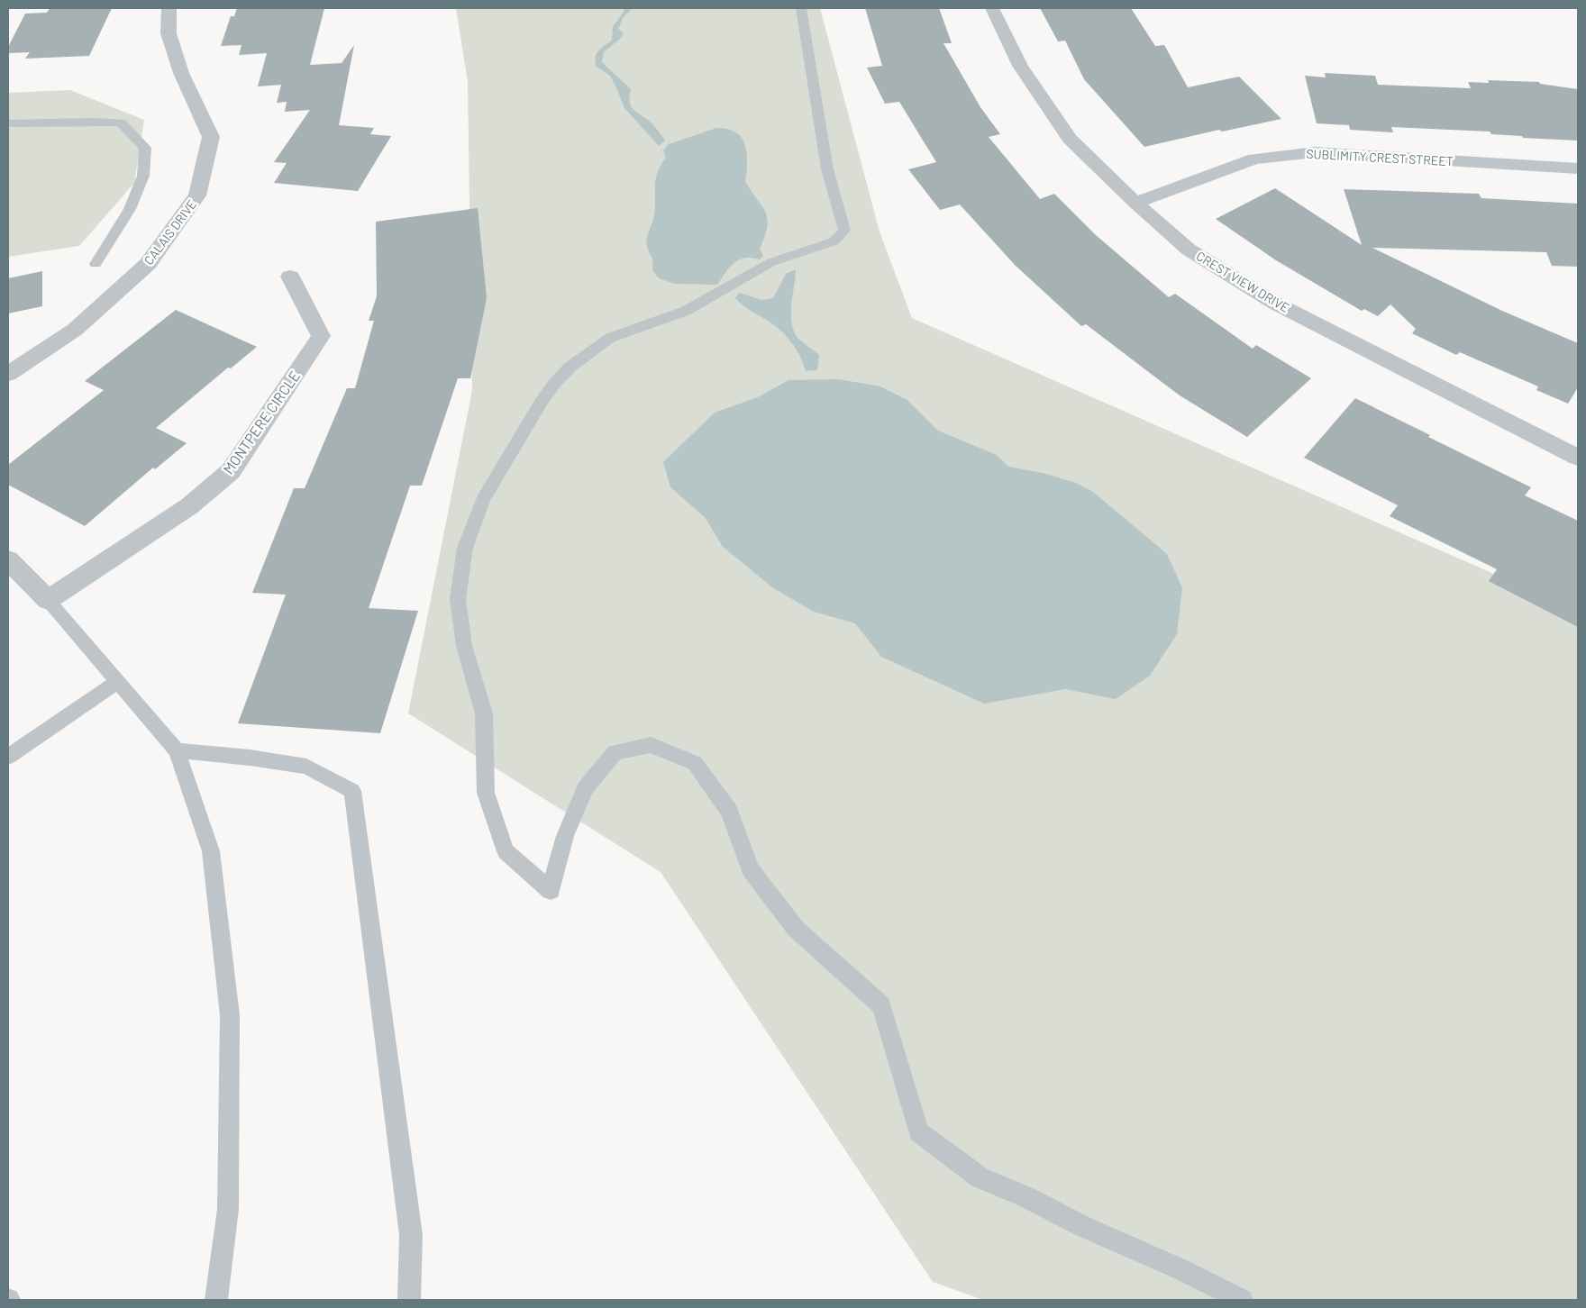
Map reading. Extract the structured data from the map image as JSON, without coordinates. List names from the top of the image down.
{
  "streets": {
    "street": [
      "SUBLIMITY CREST STREET",
      "CALAIS DRIVE",
      "CREST VIEW DRIVE",
      "MONTPERE CIRCLE"
    ]
  },
  "crossings": [
    ["SUBLIMITY CREST STREET", "CREST VIEW DRIVE"]
  ]
}
